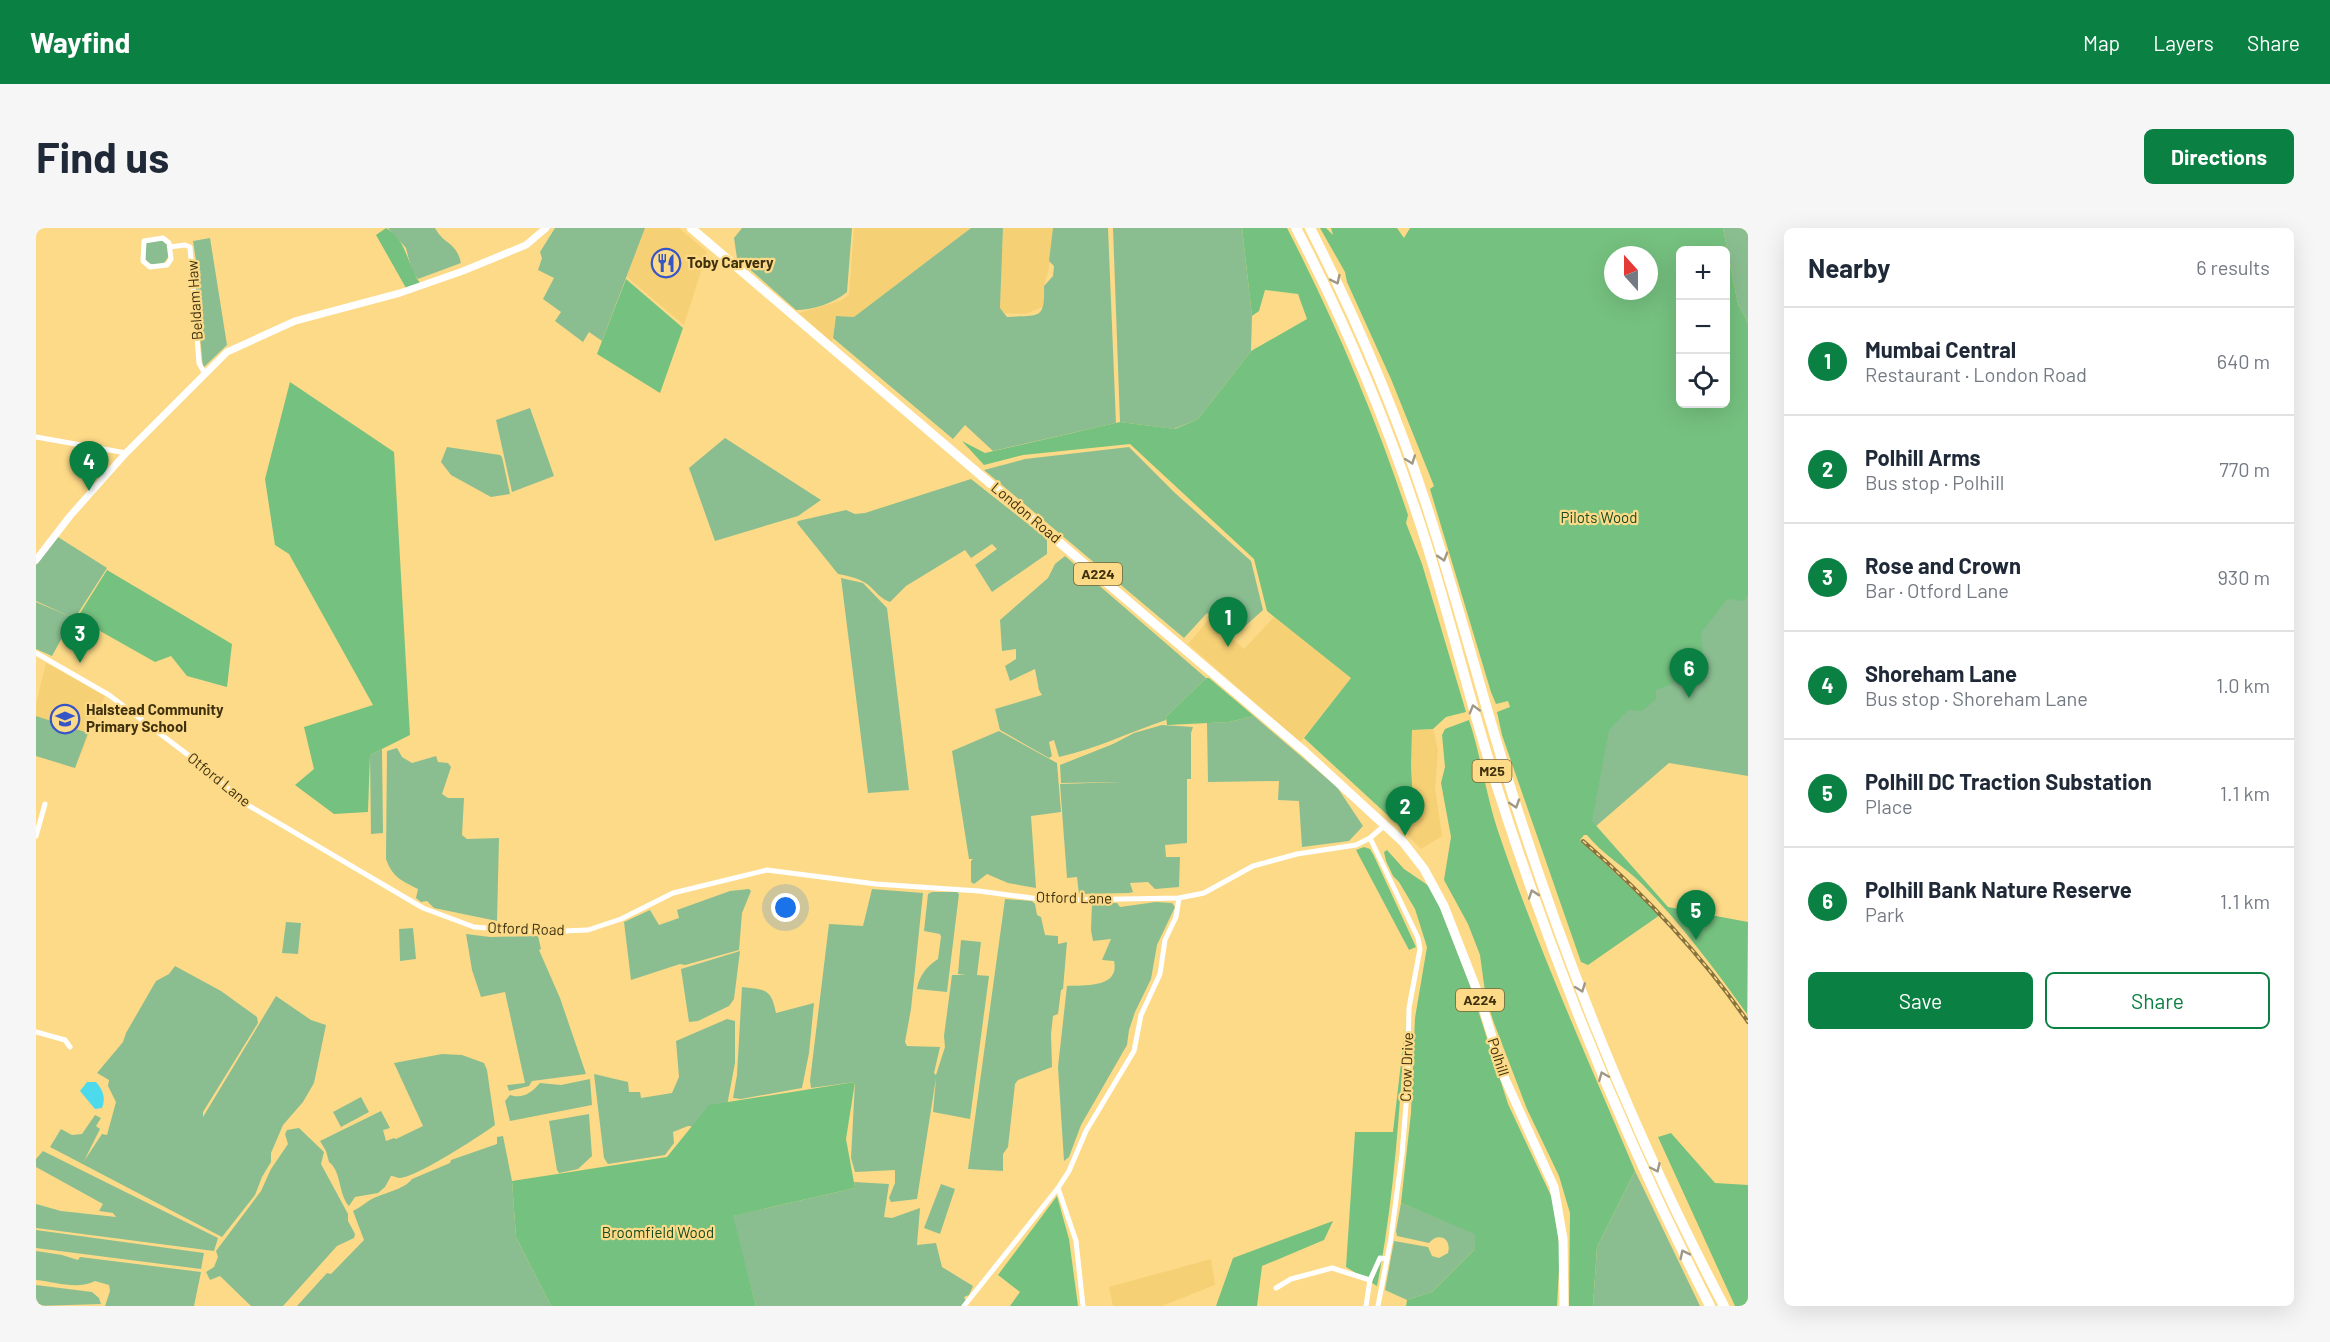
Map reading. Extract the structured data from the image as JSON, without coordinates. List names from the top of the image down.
{
  "streets": {
    "highway": ["M25"],
    "main road": ["London Road", "A224", "Polhill"],
    "street": [
      "Beldam Haw",
      "Otford Lane",
      "Otford Road",
      "Crow Drive"
    ]
  },
  "crossings": [
    ["London Road", "Otford Lane"],
    ["London Road", "Polhill"],
    ["Otford Lane", "Otford Road"],
    ["Otford Lane", "Polhill"],
    ["Otford Lane", "Crow Drive"]
  ],
  "parks": ["Pilots Wood", "Broomfield Wood"],
  "places": {
    "restaurant": ["Toby Carvery"],
    "school or university": ["Halstead Community Primary School"]
  },
  "north": "top",
  "page": {
    "header": "Wayfind",
    "nav": ["Map", "Layers", "Share"],
    "buttons": [
      "Directions",
      ["Save", "Share"]
    ],
    "title": "Find us",
    "heading": ["Nearby", "6 results"],
    "map_buttons": ["+", "−"],
    "list": [
      {
        "mark": "1",
        "name": "Mumbai Central",
        "note": "Restaurant · London Road",
        "value": "640 m"
      },
      {
        "mark": "2",
        "name": "Polhill Arms",
        "note": "Bus stop · Polhill",
        "value": "770 m"
      },
      {
        "mark": "3",
        "name": "Rose and Crown",
        "note": "Bar · Otford Lane",
        "value": "930 m"
      },
      {
        "mark": "4",
        "name": "Shoreham Lane",
        "note": "Bus stop · Shoreham Lane",
        "value": "1.0 km"
      },
      {
        "mark": "5",
        "name": "Polhill DC Traction Substation",
        "note": "Place",
        "value": "1.1 km"
      },
      {
        "mark": "6",
        "name": "Polhill Bank Nature Reserve",
        "note": "Park",
        "value": "1.1 km"
      }
    ],
    "pins": [
      "4",
      "1",
      "3",
      "6",
      "2",
      "5"
    ]
  }
}
